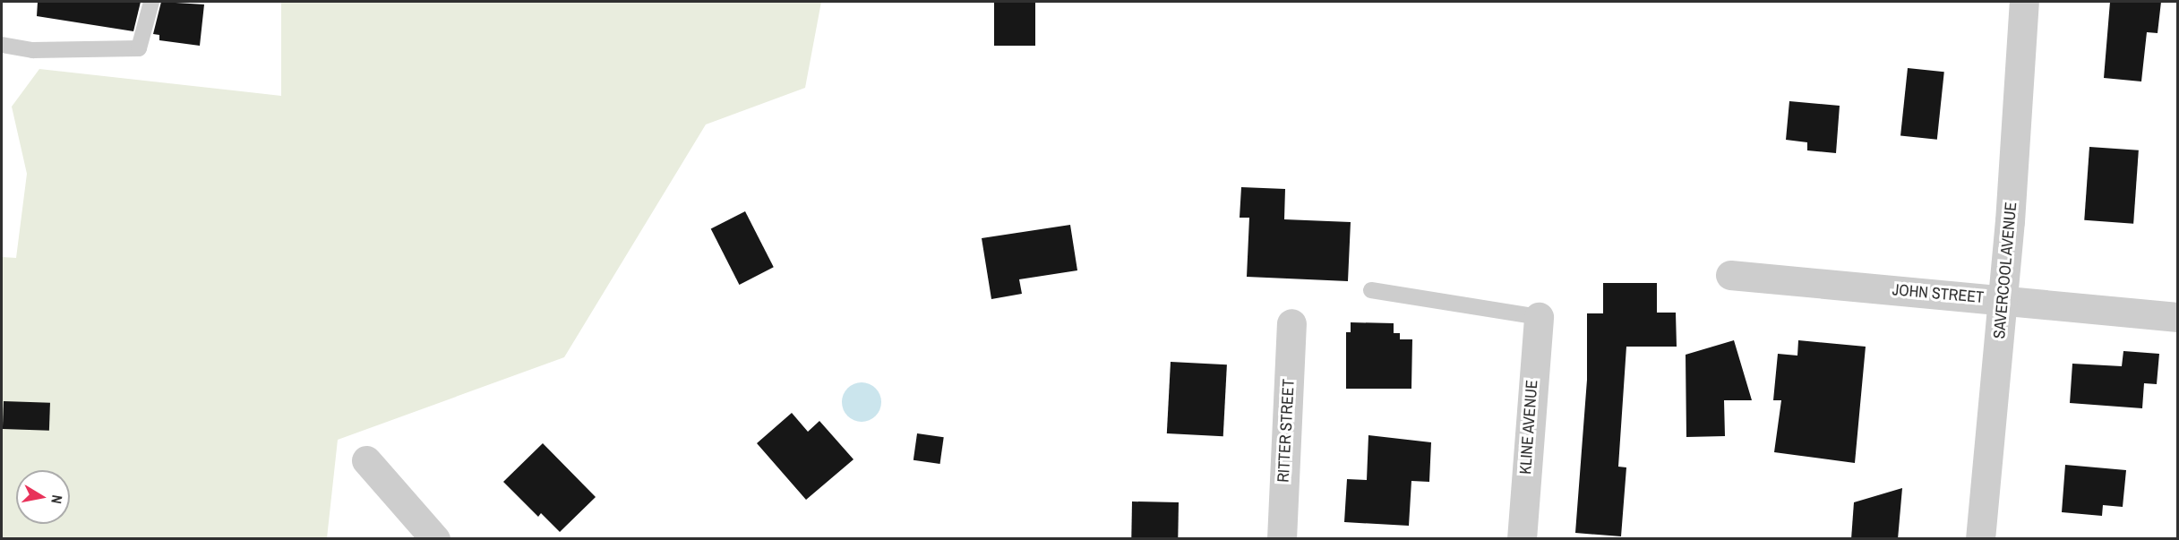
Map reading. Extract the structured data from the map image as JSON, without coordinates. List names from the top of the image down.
{
  "streets": {
    "street": [
      "SAVERCOOL AVENUE",
      "JOHN STREET",
      "KLINE AVENUE",
      "RITTER STREET"
    ]
  },
  "crossings": [
    ["SAVERCOOL AVENUE", "JOHN STREET"]
  ],
  "north": "right"
}
